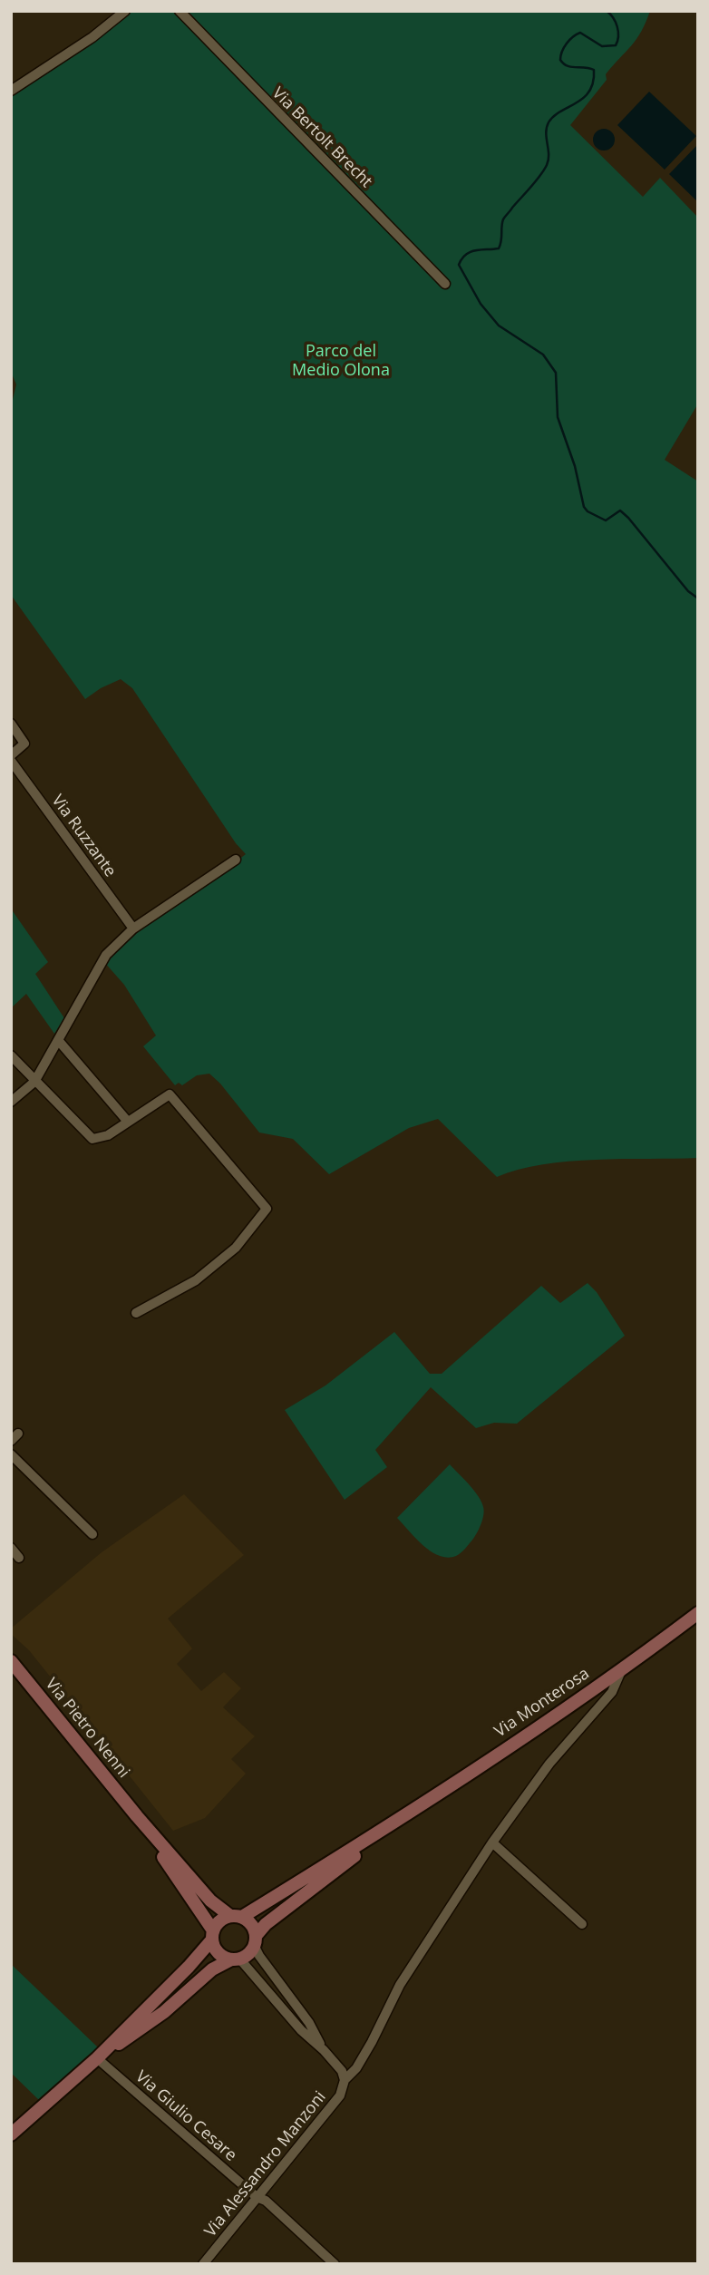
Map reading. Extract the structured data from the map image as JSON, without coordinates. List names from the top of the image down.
{
  "streets": {
    "main road": ["Via Monterosa", "Via Pietro Nenni"],
    "street": [
      "Via Bertolt Brecht",
      "Via Ruzzante",
      "Via Giulio Cesare",
      "Via Alessandro Manzoni"
    ]
  },
  "crossings": [
    ["Via Monterosa", "Via Pietro Nenni"],
    ["Via Monterosa", "Via Alessandro Manzoni"],
    ["Via Giulio Cesare", "Via Alessandro Manzoni"]
  ],
  "parks": ["Parco del Medio Olona"]
}
